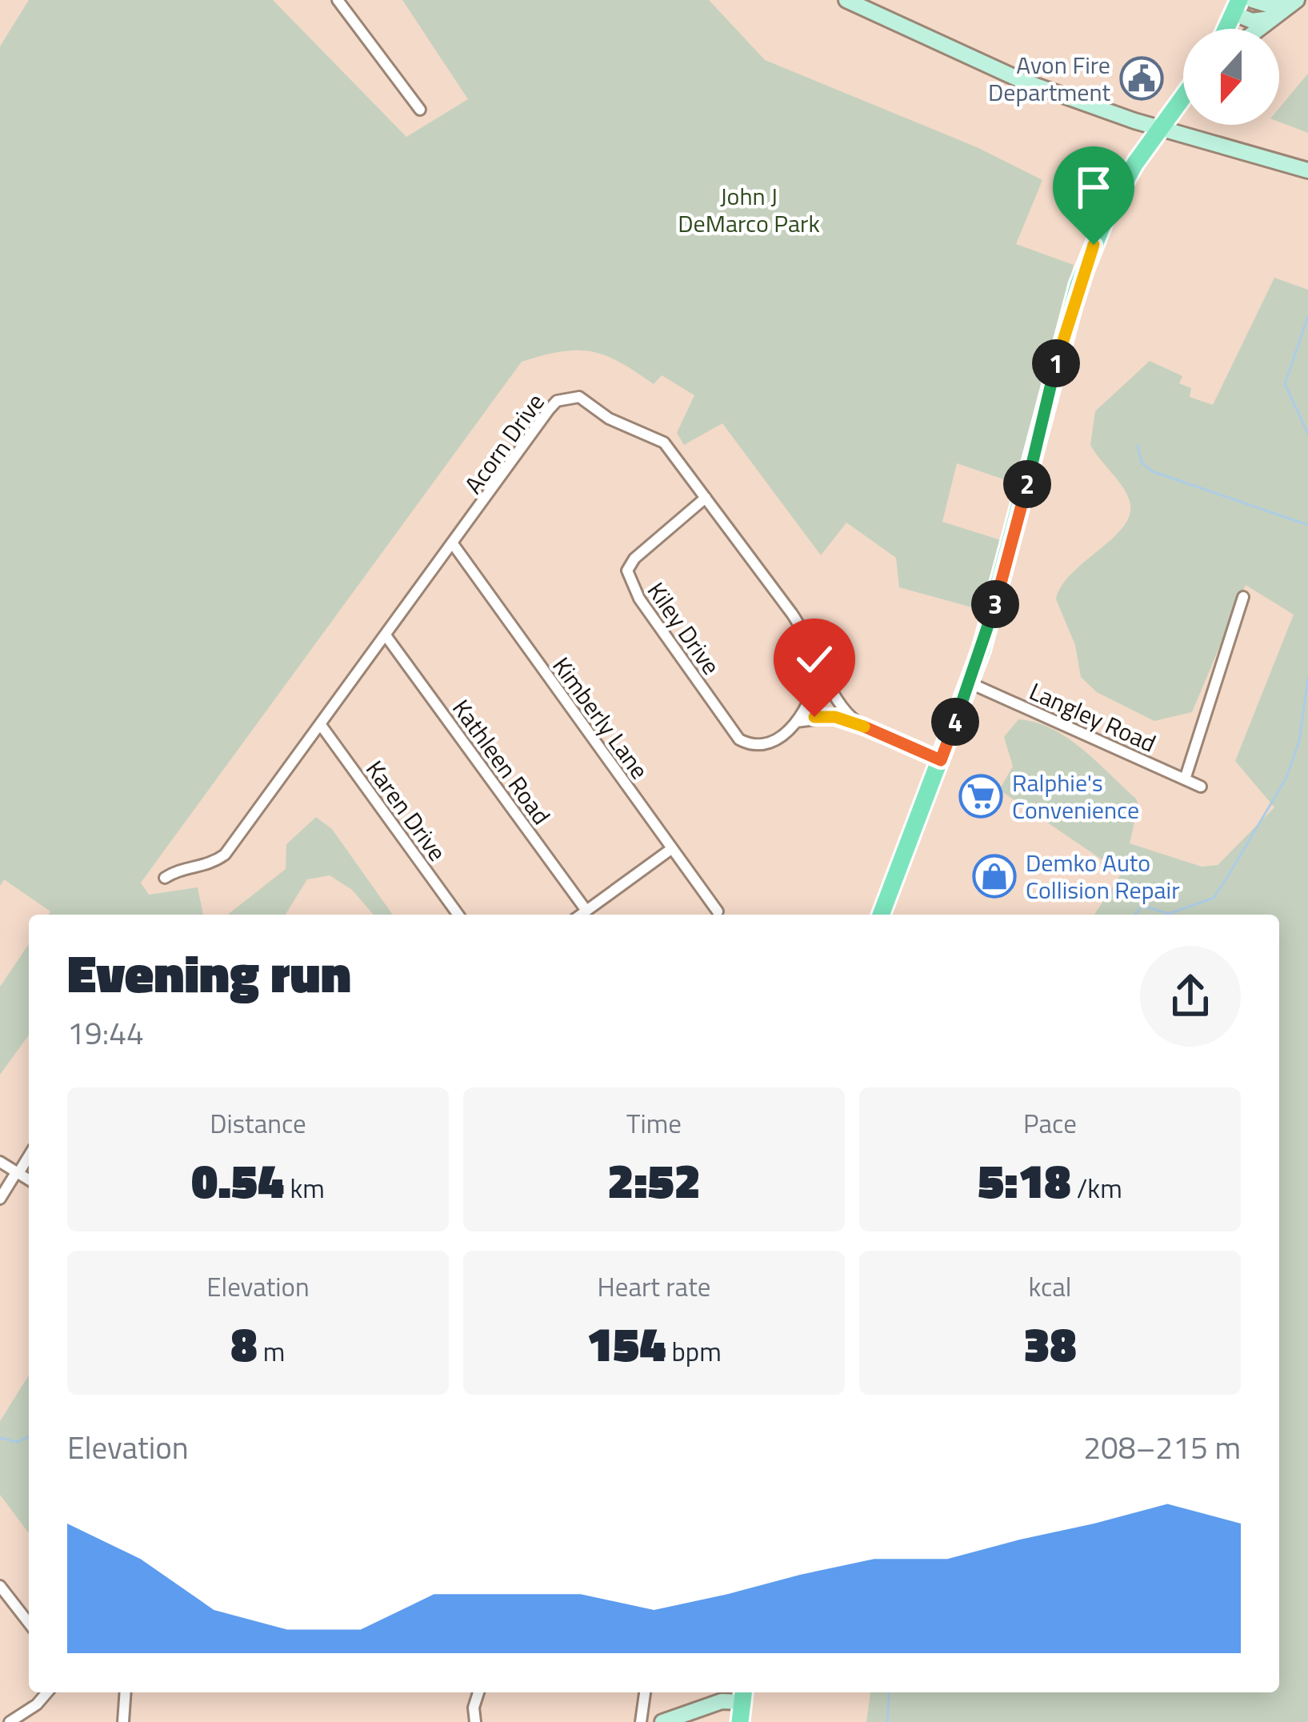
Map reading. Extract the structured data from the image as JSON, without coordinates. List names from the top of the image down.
{
  "streets": {
    "street": [
      "Acorn Drive",
      "Kiley Drive",
      "Langley Road",
      "Kimberly Lane",
      "Kathleen Road",
      "Karen Drive"
    ]
  },
  "crossings": [
    ["Acorn Drive", "Kiley Drive"],
    ["Acorn Drive", "Kimberly Lane"],
    ["Acorn Drive", "Kathleen Road"],
    ["Acorn Drive", "Karen Drive"]
  ],
  "parks": ["John J DeMarco Park"],
  "places": {
    "public building": ["Avon Fire Department"],
    "supermarket": ["Ralphie's Convenience"],
    "shop": ["Demko Auto Collision Repair"]
  },
  "north": "bottom",
  "page": {
    "pins": [
      "1",
      "2",
      "3",
      "4"
    ],
    "heading": ["Evening run", "19:44"],
    "stats": [
      ["Distance", "0.54 km"],
      ["Time", "2:52"],
      ["Pace", "5:18 /km"],
      ["Elevation", "8 m"],
      ["Heart rate", "154 bpm"],
      ["kcal", "38"]
    ],
    "chart": ["Elevation", "208–215 m"]
  }
}
